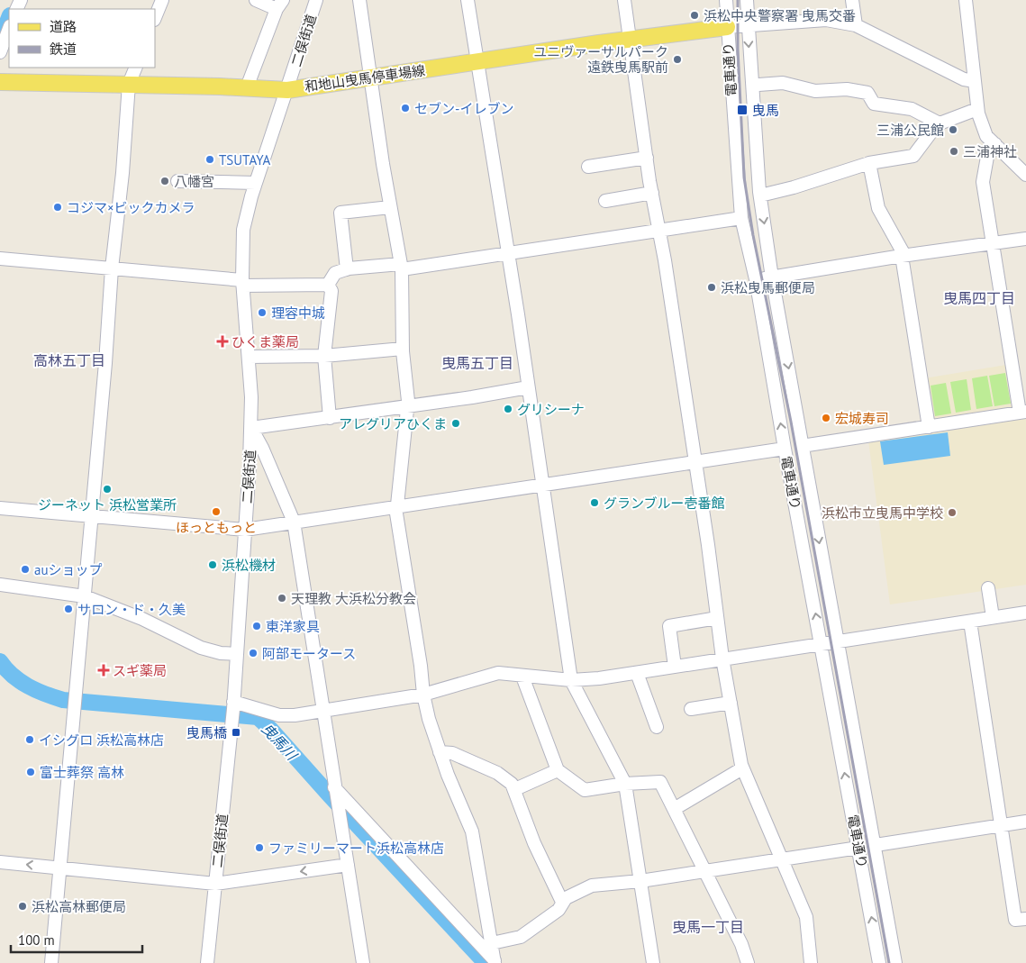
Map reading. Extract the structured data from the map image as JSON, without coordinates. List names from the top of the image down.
{
  "streets": {
    "main road": ["和地山曳馬停車場線"],
    "street": ["二俣街道", "電車通り"]
  },
  "crossings": [
    ["二俣街道", "和地山曳馬停車場線"],
    ["電車通り", "和地山曳馬停車場線"]
  ],
  "districts": [
    "曳馬四丁目",
    "高林五丁目",
    "曳馬五丁目",
    "曳馬一丁目"
  ],
  "water": ["曳馬川"],
  "places": {
    "other": [
      "浜松中央警察署 曳馬交番",
      "ユニヴァーサルパーク 遠鉄曳馬駅前",
      "セブン-イレブン",
      "三浦公民館",
      "三浦神社",
      "TSUTAYA",
      "八幡宮",
      "コジマ×ビックカメラ",
      "浜松曳馬郵便局",
      "理容中城",
      "グリシーナ",
      "宏城寿司",
      "アレグリアひくま",
      "ジーネット 浜松営業所",
      "グランブルー壱番館",
      "ほっともっと",
      "浜松市立曳馬中学校",
      "浜松機材",
      "auショップ",
      "天理教 大浜松分教会",
      "サロン・ド・久美",
      "東洋家具",
      "阿部モータース",
      "イシグロ 浜松高林店",
      "富士葬祭 高林",
      "ファミリーマート浜松高林店",
      "浜松高林郵便局"
    ],
    "transit": ["曳馬", "曳馬橋"],
    "health": ["ひくま薬局", "スギ薬局"]
  },
  "legend": ["道路", "鉄道"],
  "scale_bar": "100 m"
}
